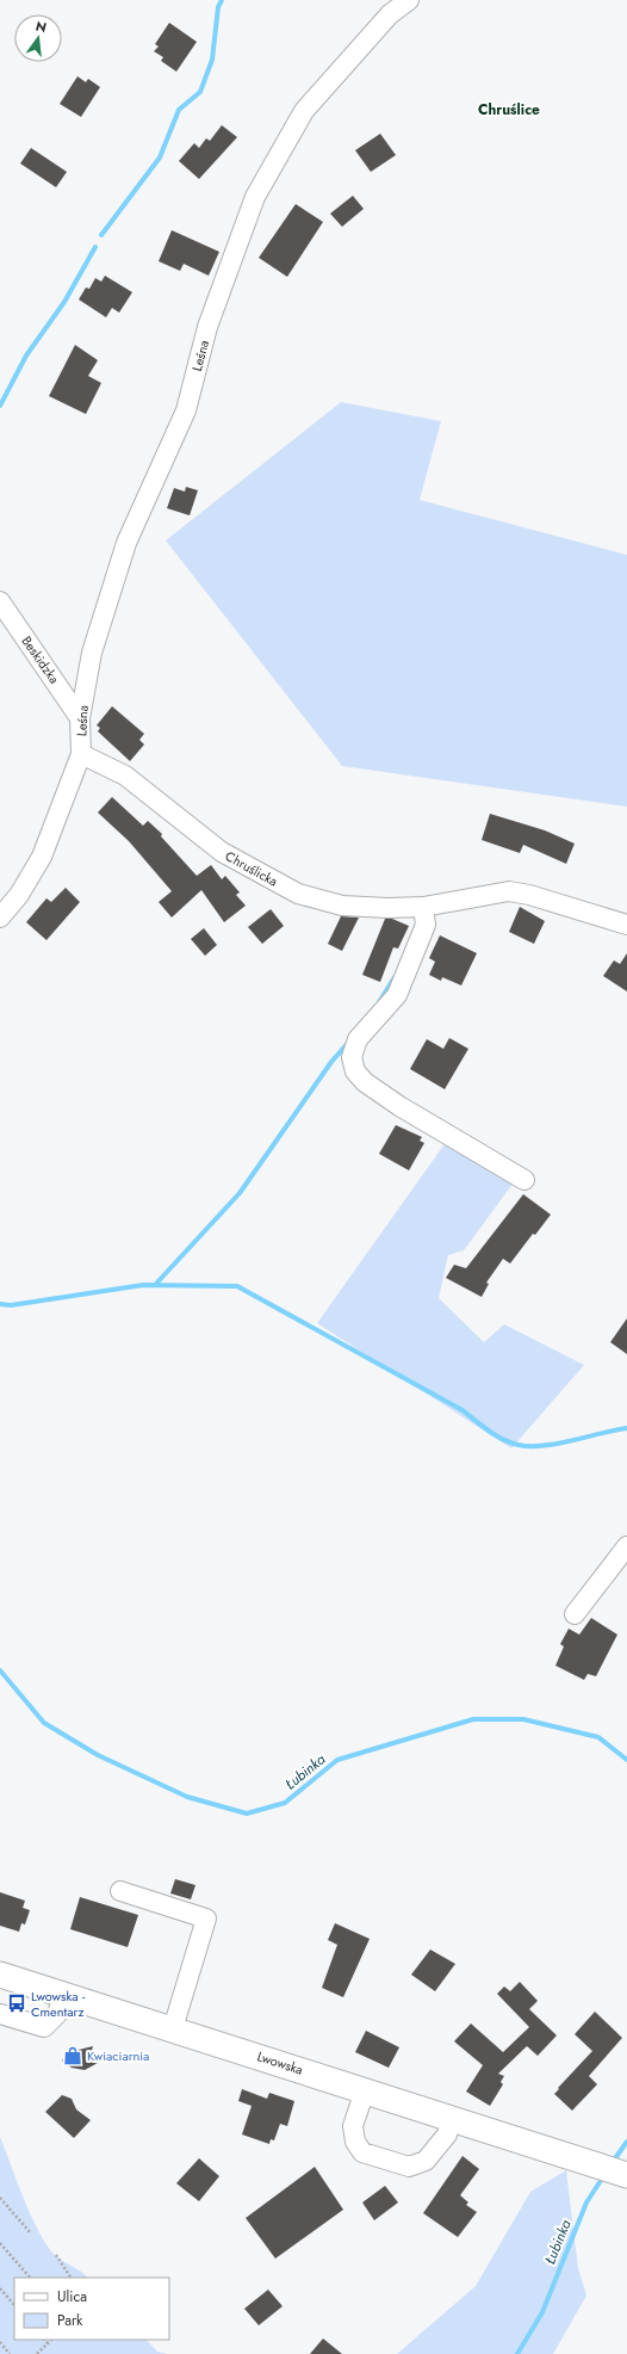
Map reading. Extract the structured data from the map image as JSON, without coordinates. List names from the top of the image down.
{
  "streets": {
    "main road": ["Lwowska"],
    "street": ["Leśna", "Beskidzka", "Chruślicka"]
  },
  "crossings": [
    ["Leśna", "Beskidzka"],
    ["Leśna", "Chruślicka"]
  ],
  "districts": ["Chruślice"],
  "water": ["Łubinka"],
  "places": {
    "bus stop": ["Lwowska - Cmentarz"],
    "shop": ["Kwiaciarnia"]
  },
  "legend": ["Ulica", "Park"],
  "north": "top"
}
